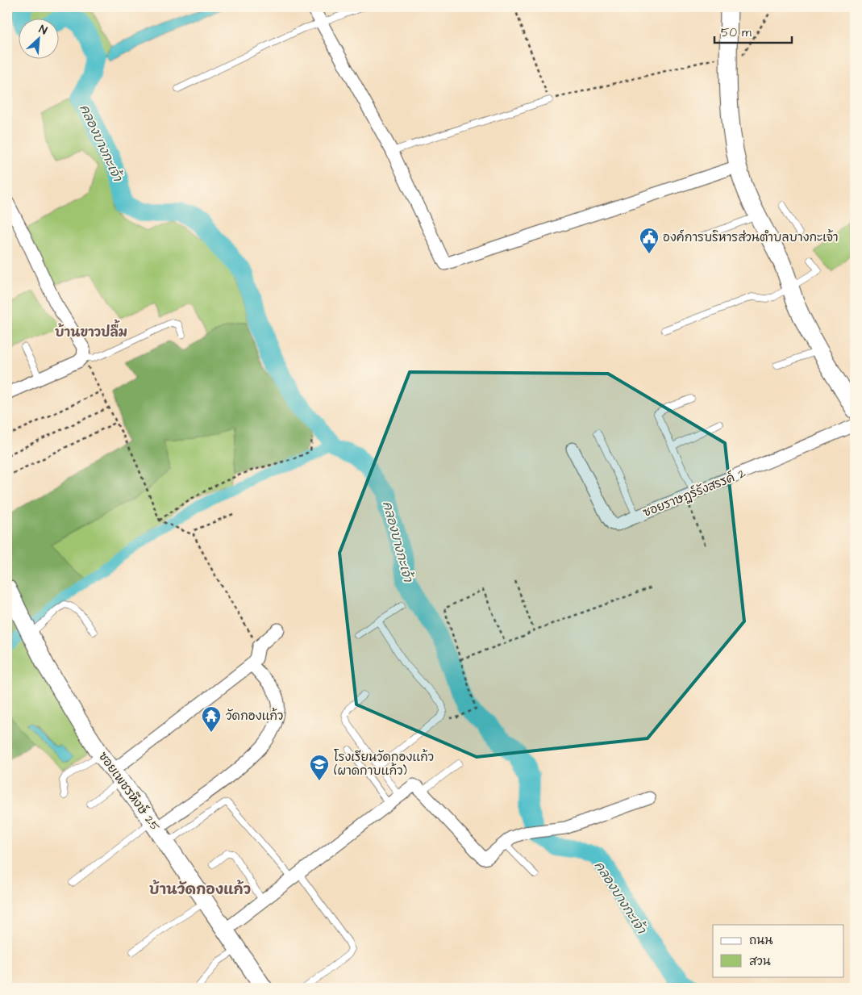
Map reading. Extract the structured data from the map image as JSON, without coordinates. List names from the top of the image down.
{
  "streets": {
    "street": ["ซอยราษฎร์รังสรรค์ 2", "ซอยเพชรหึงษ์ 25"]
  },
  "districts": ["บ้านขาวปลื้ม", "บ้านวัดกองแก้ว"],
  "water": ["คลองบางกะเจ้า"],
  "places": {
    "public building": ["องค์การบริหารส่วนตำบลบางกะเจ้า"],
    "temple": ["วัดกองแก้ว"],
    "school or university": ["โรงเรียนวัดกองแก้ว (ผาดกาบแก้ว)"]
  },
  "legend": ["ถนน", "สวน"],
  "scale_bar": "50 m",
  "north": "top right"
}
